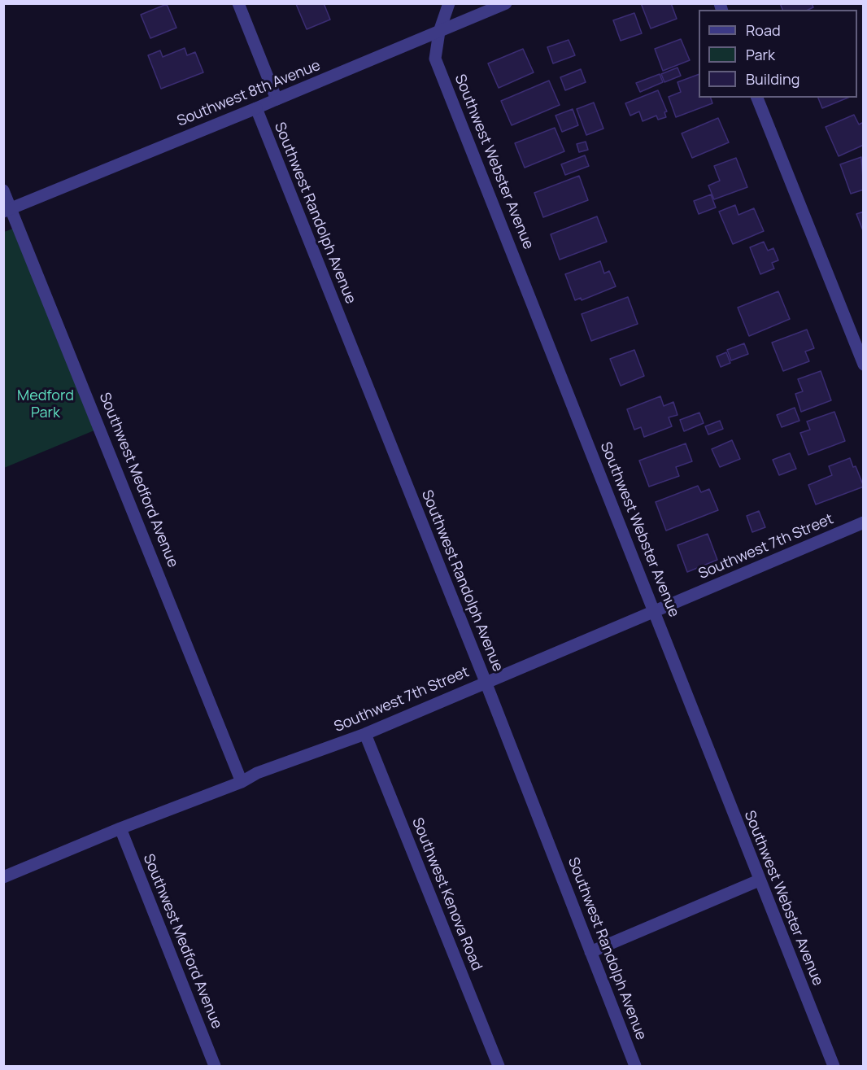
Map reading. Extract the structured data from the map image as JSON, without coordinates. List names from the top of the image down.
{
  "streets": {
    "street": [
      "Southwest 8th Avenue",
      "Southwest Webster Avenue",
      "Southwest Randolph Avenue",
      "Southwest Medford Avenue",
      "Southwest 7th Street",
      "Southwest Kenova Road"
    ]
  },
  "crossings": [
    ["Southwest 8th Avenue", "Southwest Webster Avenue"],
    ["Southwest 8th Avenue", "Southwest Randolph Avenue"],
    ["Southwest 8th Avenue", "Southwest Medford Avenue"],
    ["Southwest Webster Avenue", "Southwest 7th Street"],
    ["Southwest Randolph Avenue", "Southwest 7th Street"],
    ["Southwest Medford Avenue", "Southwest 7th Street"],
    ["Southwest 7th Street", "Southwest Kenova Road"]
  ],
  "parks": ["Medford Park"],
  "legend": ["Road", "Park", "Building"]
}
